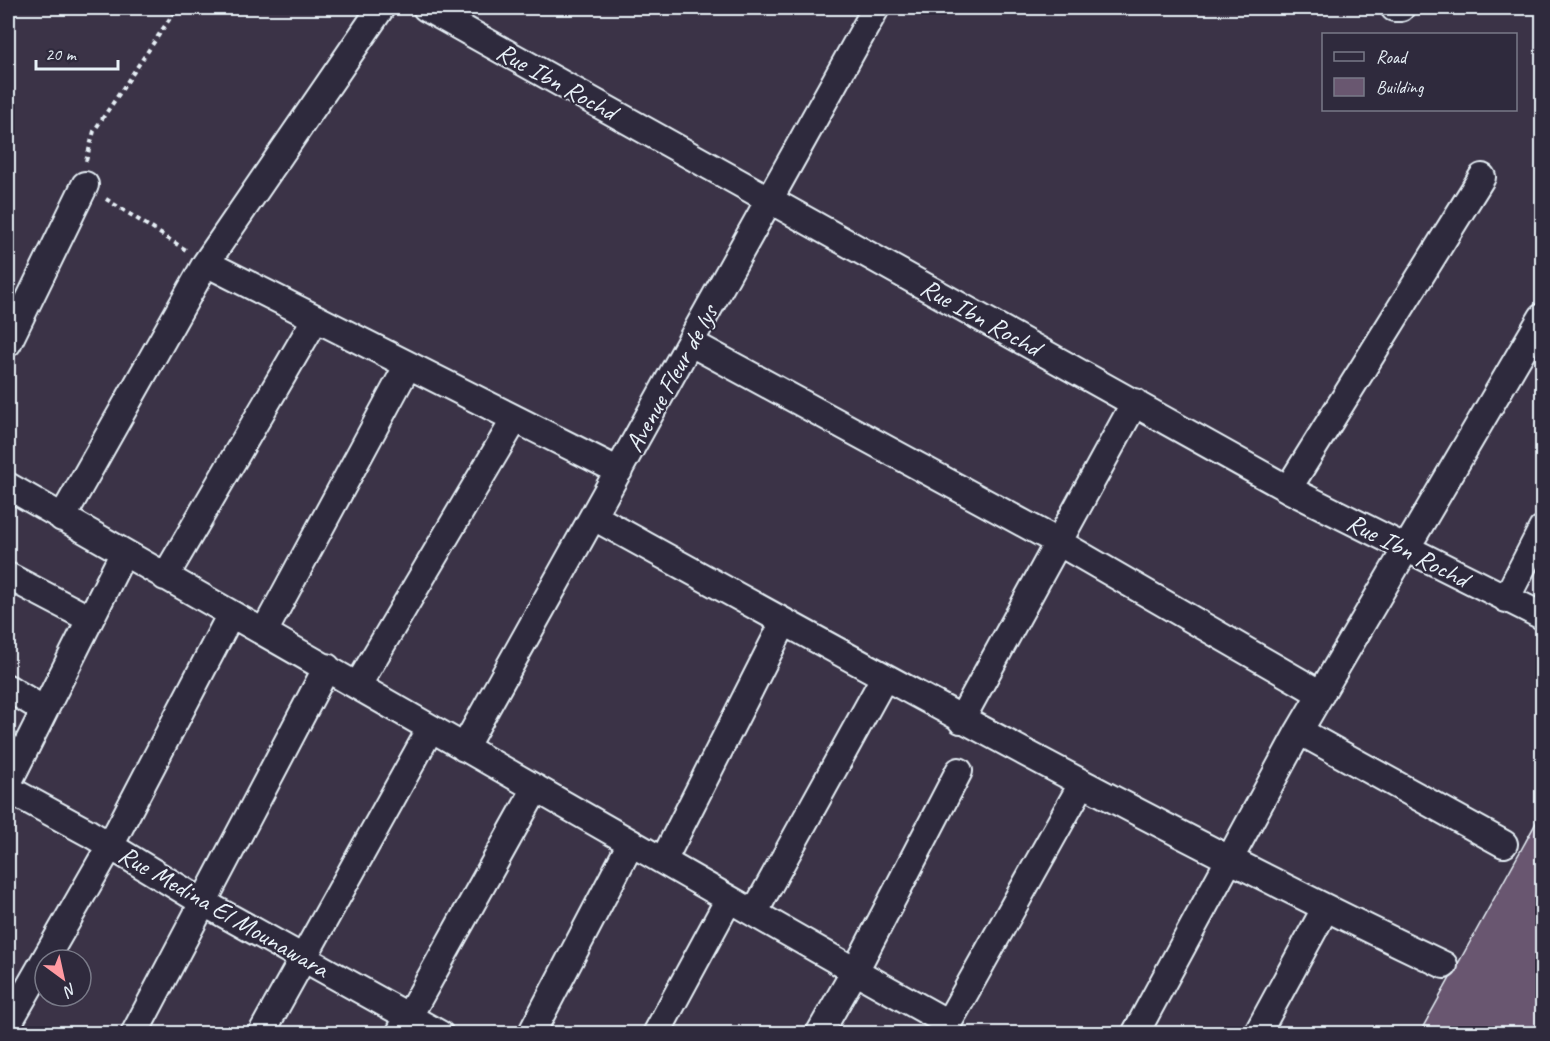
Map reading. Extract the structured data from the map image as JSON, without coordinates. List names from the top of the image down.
{
  "streets": {
    "street": ["Rue Ibn Rochd", "Avenue Fleur de lys", "Rue Medina El Mounawara"]
  },
  "crossings": [
    ["Rue Ibn Rochd", "Avenue Fleur de lys"]
  ],
  "legend": ["Road", "Building"],
  "scale_bar": "20 m",
  "north": "bottom right"
}
